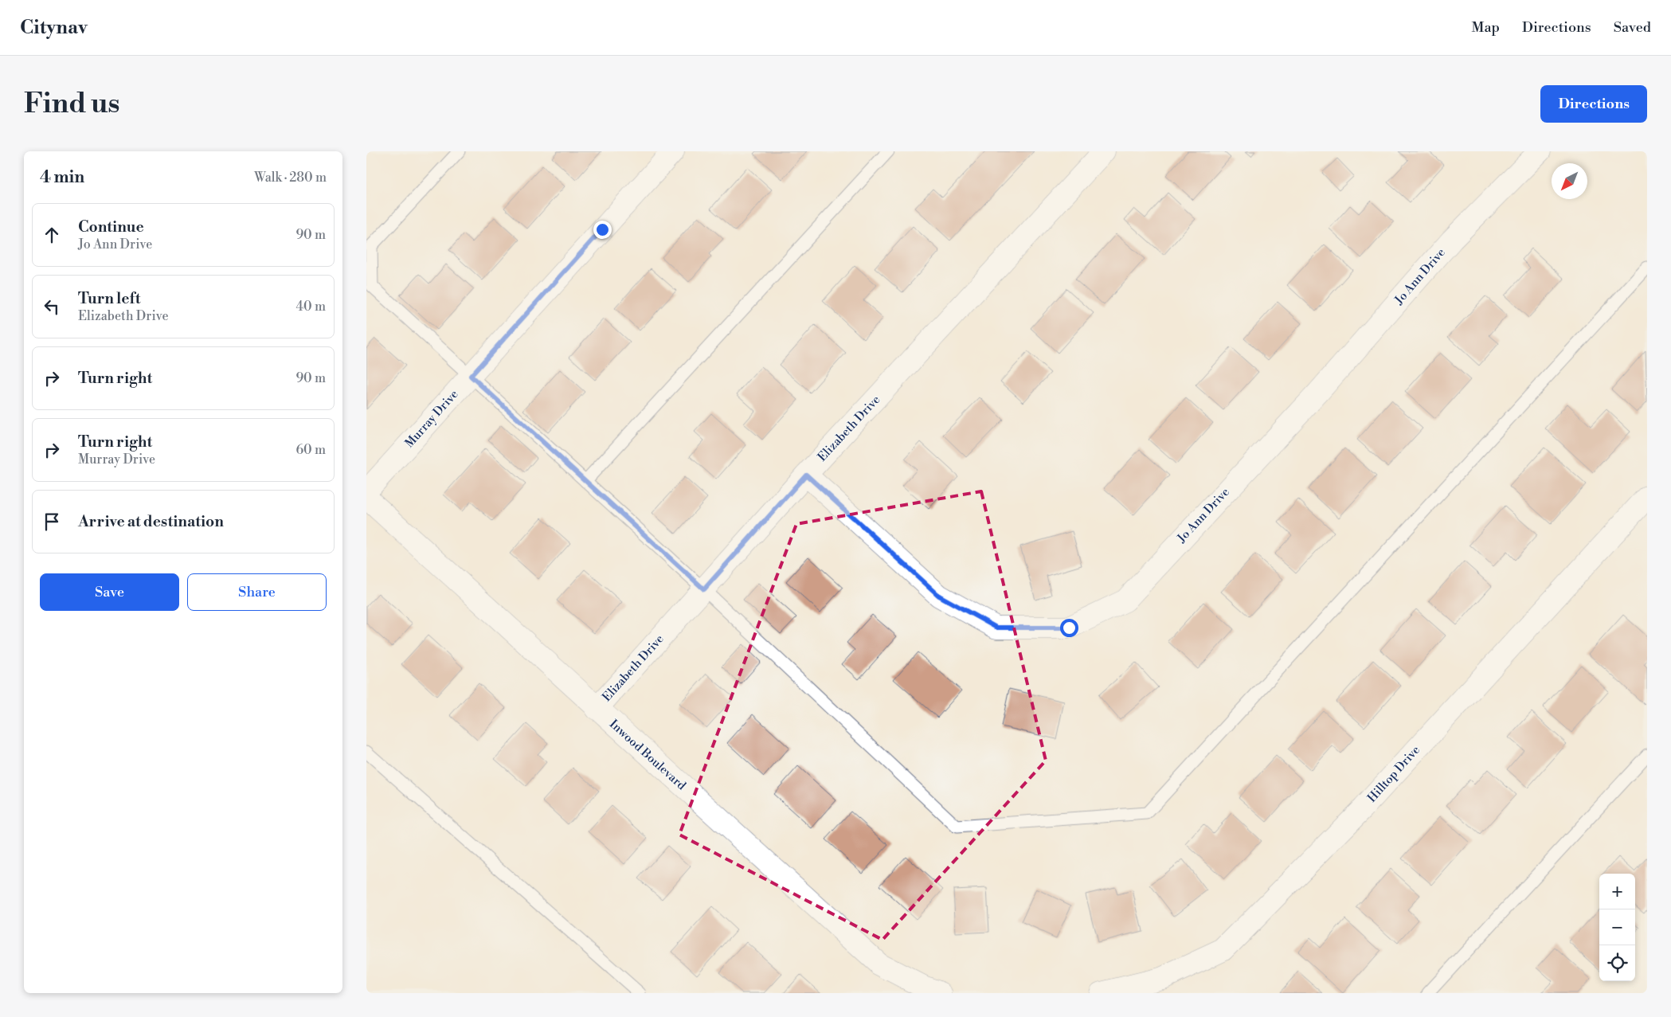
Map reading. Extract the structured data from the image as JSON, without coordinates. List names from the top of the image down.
{
  "streets": {
    "street": [
      "Jo Ann Drive",
      "Murray Drive",
      "Elizabeth Drive",
      "Inwood Boulevard",
      "Hilltop Drive"
    ]
  },
  "crossings": [
    ["Jo Ann Drive", "Elizabeth Drive"],
    ["Elizabeth Drive", "Inwood Boulevard"]
  ],
  "north": "bottom left",
  "page": {
    "header": "Citynav",
    "nav": ["Map", "Directions", "Saved"],
    "buttons": [
      "Directions",
      ["Save", "Share"]
    ],
    "title": "Find us",
    "heading": ["4 min", "Walk · 280 m"],
    "list": [
      ["Continue", "Jo Ann Drive", "90 m"],
      ["Turn left", "Elizabeth Drive", "40 m"],
      ["Turn right", "90 m"],
      ["Turn right", "Murray Drive", "60 m"],
      "Arrive at destination"
    ],
    "map_buttons": ["+", "−"]
  }
}
